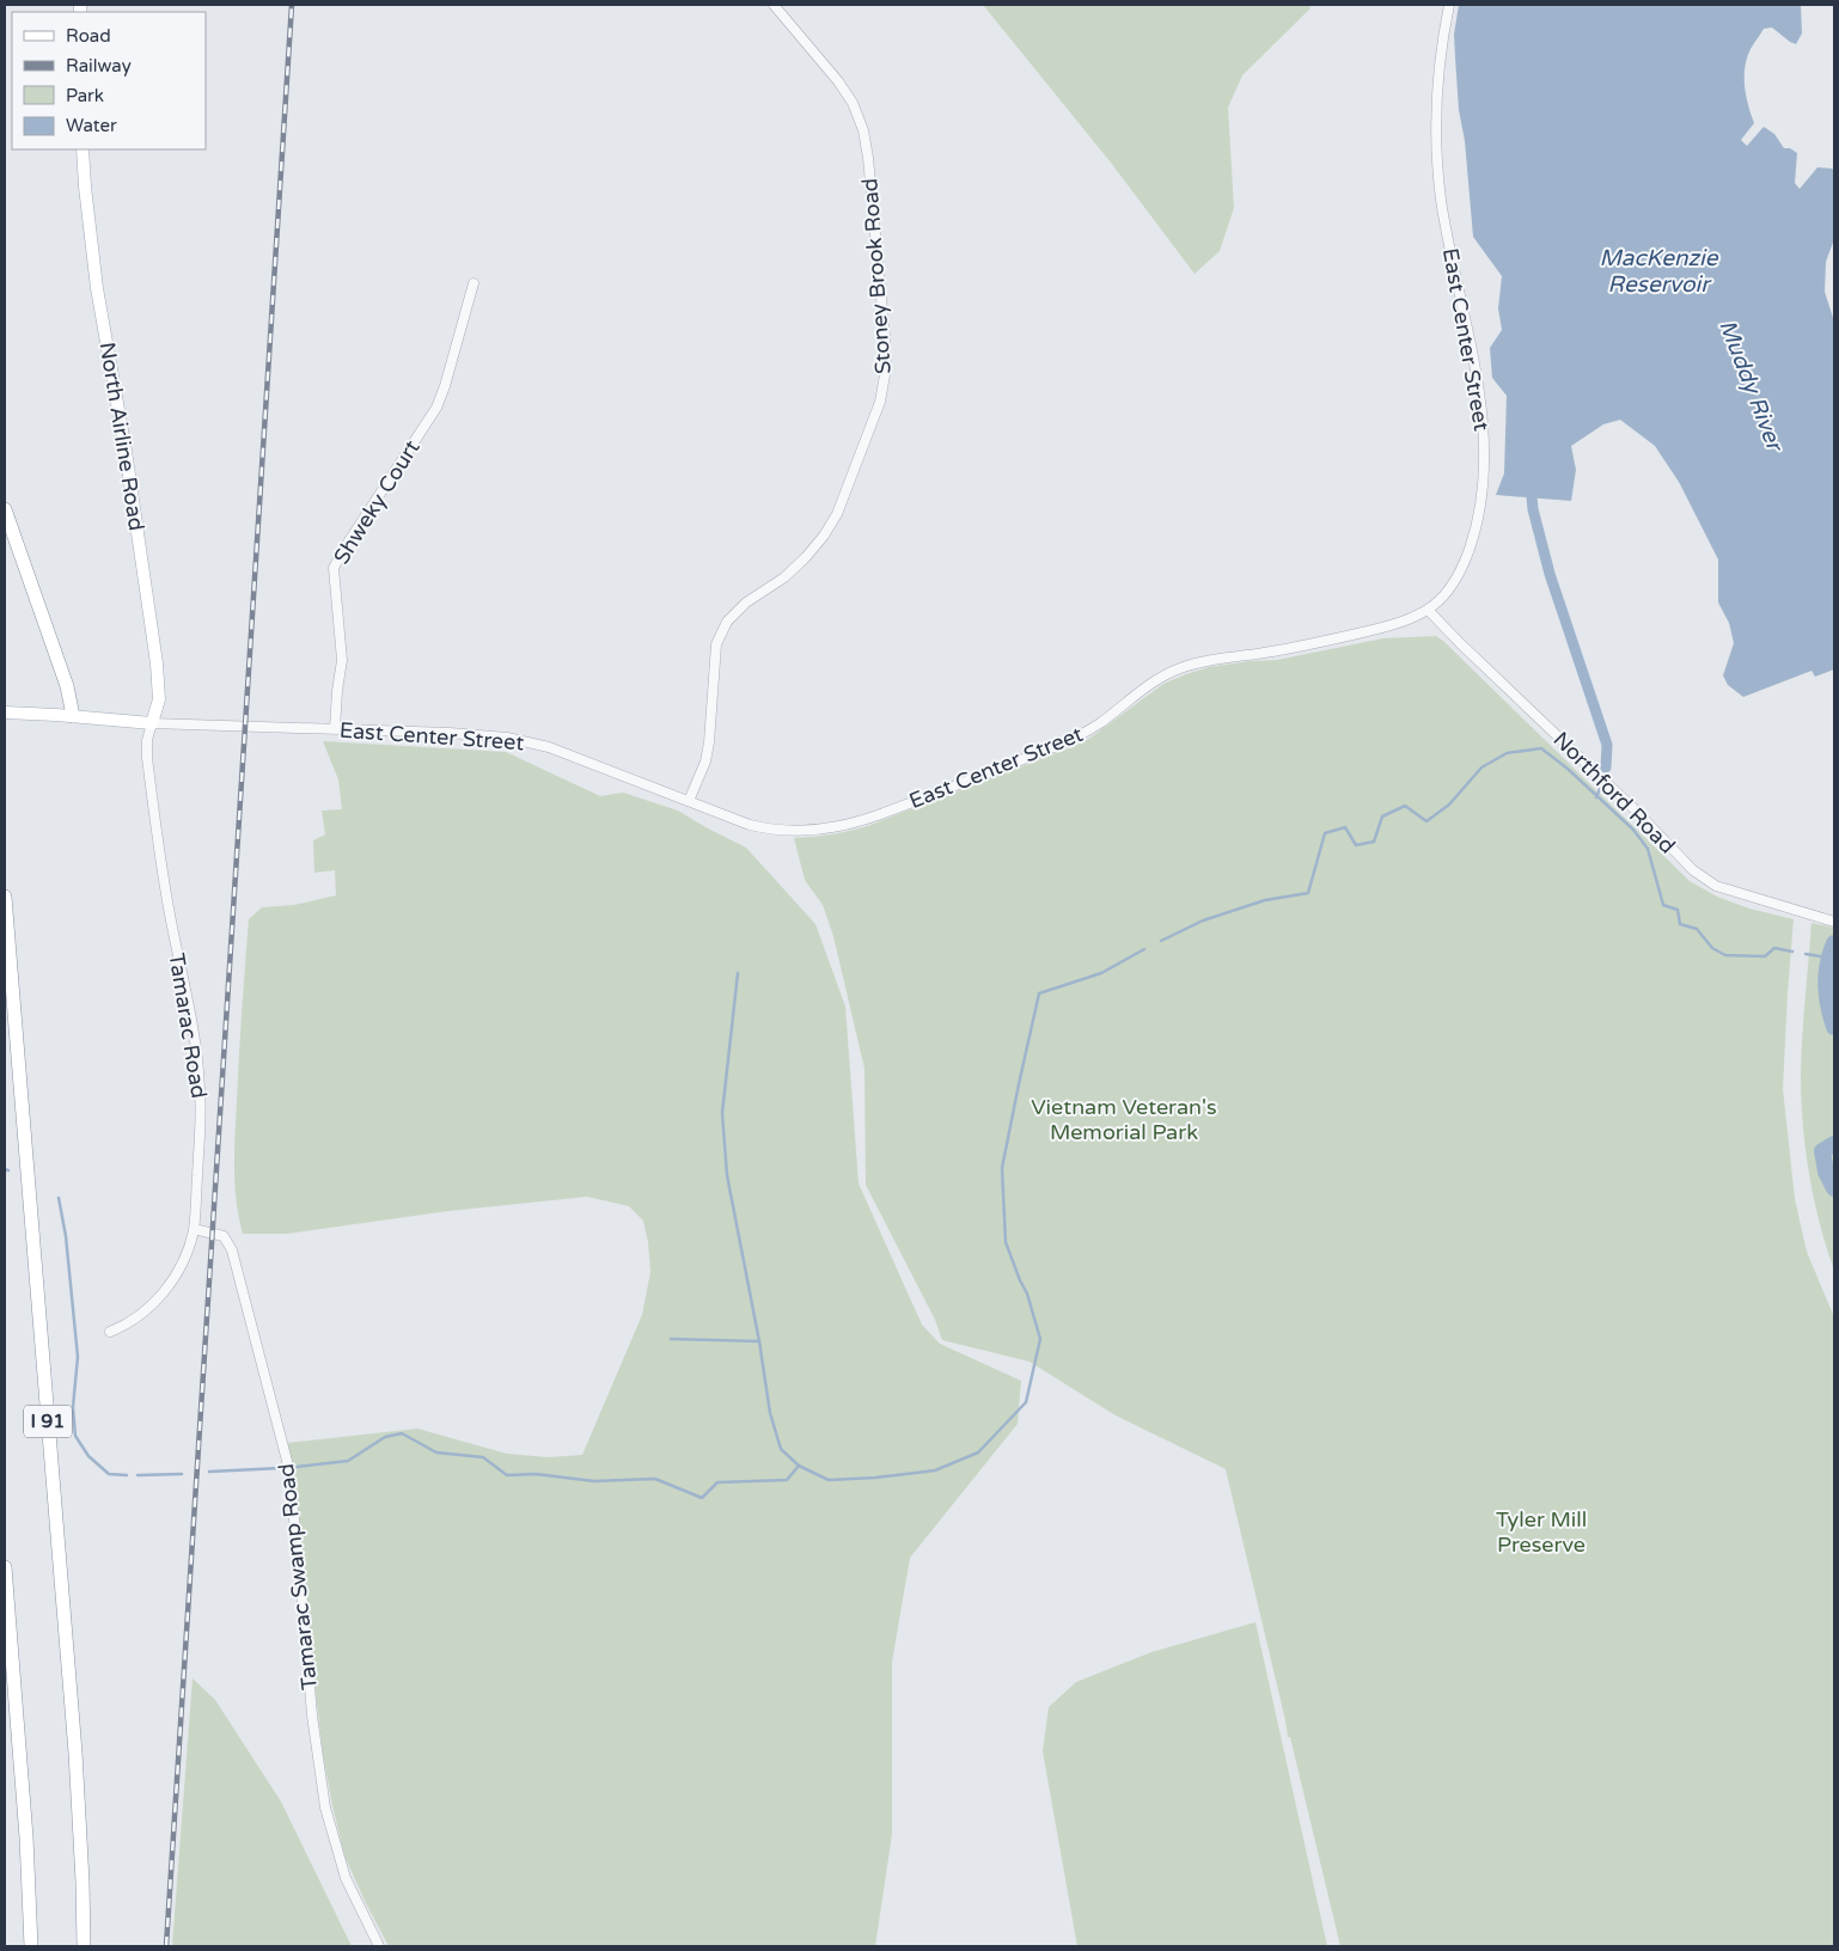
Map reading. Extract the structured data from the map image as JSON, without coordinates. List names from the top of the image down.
{
  "streets": {
    "highway": ["I 91"],
    "main road": ["East Center Street", "North Airline Road"],
    "street": [
      "Stoney Brook Road",
      "Shweky Court",
      "Northford Road",
      "Tamarac Road",
      "Tamarac Swamp Road"
    ]
  },
  "crossings": [
    ["Stoney Brook Road", "East Center Street"],
    ["East Center Street", "North Airline Road"],
    ["East Center Street", "Shweky Court"],
    ["East Center Street", "Northford Road"],
    ["East Center Street", "Tamarac Road"],
    ["North Airline Road", "Tamarac Road"],
    ["Tamarac Road", "Tamarac Swamp Road"]
  ],
  "water": ["MacKenzie Reservoir", "Muddy River"],
  "parks": ["Vietnam Veteran's Memorial Park", "Tyler Mill Preserve"],
  "legend": [
    "Road",
    "Railway",
    "Park",
    "Water"
  ]
}
